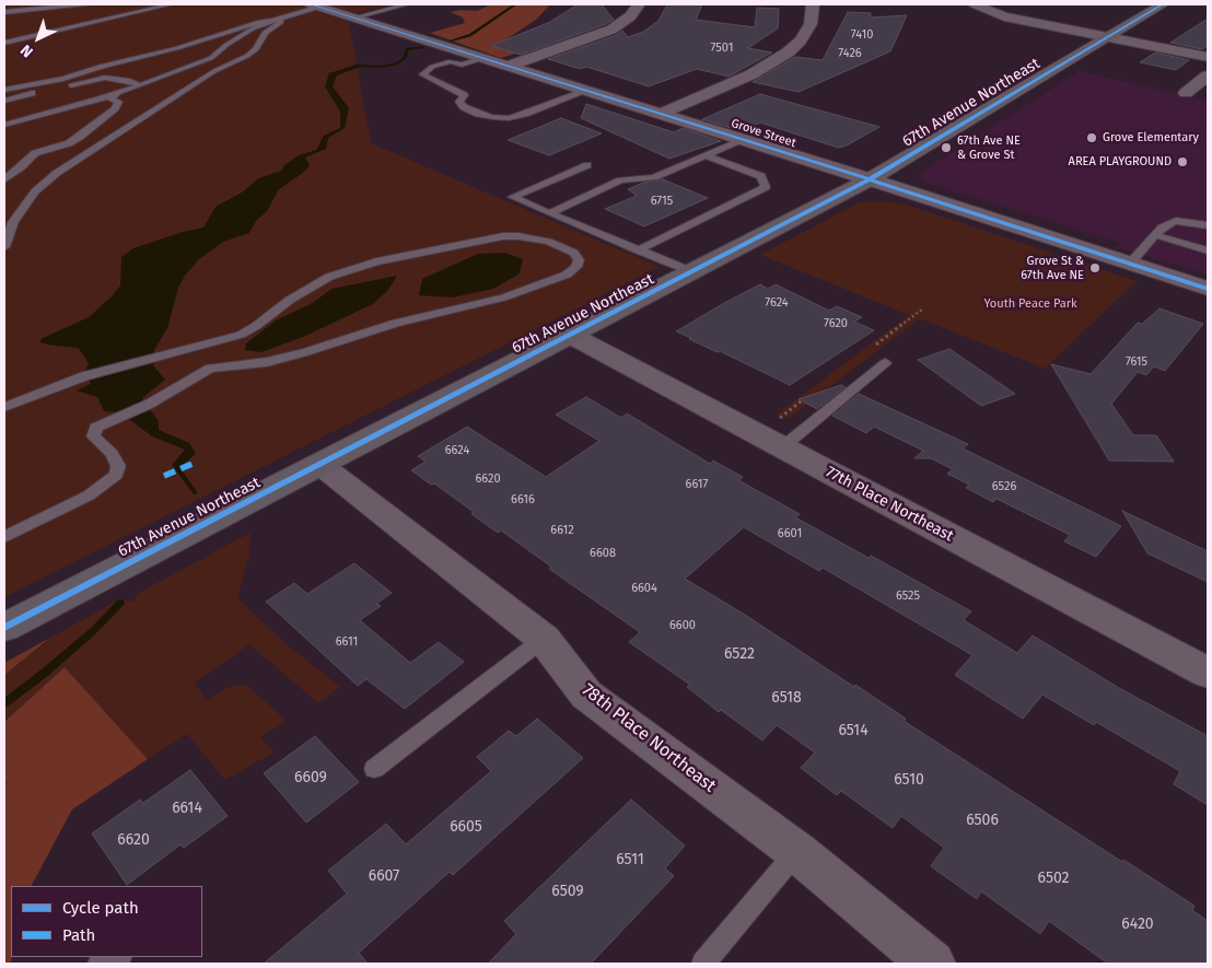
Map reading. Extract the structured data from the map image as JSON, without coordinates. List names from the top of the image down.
{
  "streets": {
    "main road": ["67th Avenue Northeast"],
    "street": ["Grove Street", "77th Place Northeast", "78th Place Northeast"]
  },
  "crossings": [
    ["67th Avenue Northeast", "Grove Street"],
    ["67th Avenue Northeast", "77th Place Northeast"],
    ["67th Avenue Northeast", "78th Place Northeast"]
  ],
  "parks": ["Youth Peace Park"],
  "places": [
    "Grove Elementary",
    "67th Ave NE & Grove St",
    "AREA PLAYGROUND",
    "Grove St & 67th Ave NE"
  ],
  "house_numbers": [
    "7410",
    "7501",
    "7426",
    "6715",
    "7624",
    "7620",
    "7615",
    "6624",
    "6620",
    "6617",
    "6526",
    "6616",
    "6612",
    "6601",
    "6608",
    "6604",
    "6525",
    "6600",
    "6611",
    "6522",
    "6518",
    "6514",
    "6609",
    "6510",
    "6614",
    "6506",
    "6605",
    "6620",
    "6511",
    "6607",
    "6502",
    "6509",
    "6420"
  ],
  "legend": ["Cycle path", "Path"],
  "north": "bottom left"
}
